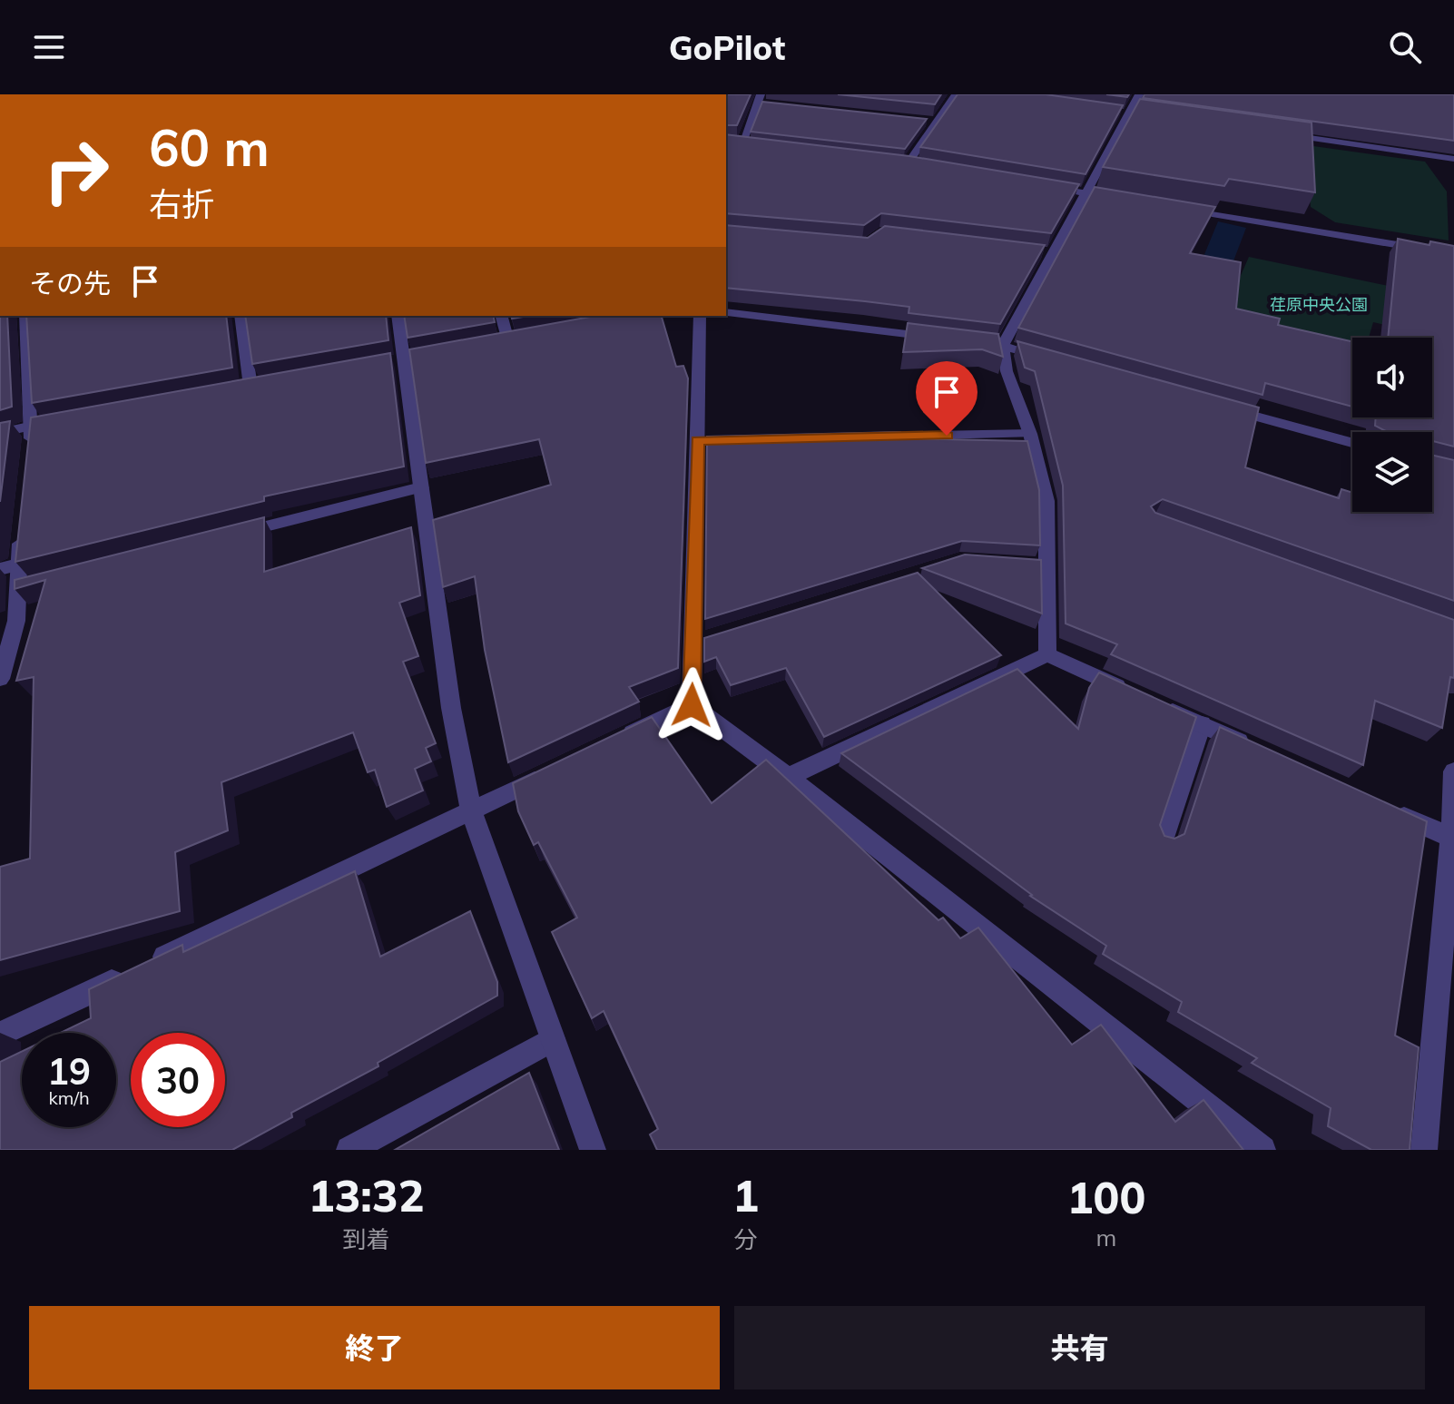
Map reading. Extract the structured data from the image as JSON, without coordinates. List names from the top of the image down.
{
  "parks": ["荏原中央公園"],
  "page": {
    "header": "GoPilot",
    "turn": ["60 m", "右折"],
    "then": "その先",
    "speed": "19 km/h",
    "limit": "30",
    "eta": [
      "13:32",
      "到着",
      "1",
      "分",
      "100",
      "m"
    ],
    "buttons": ["終了", "共有"]
  }
}
